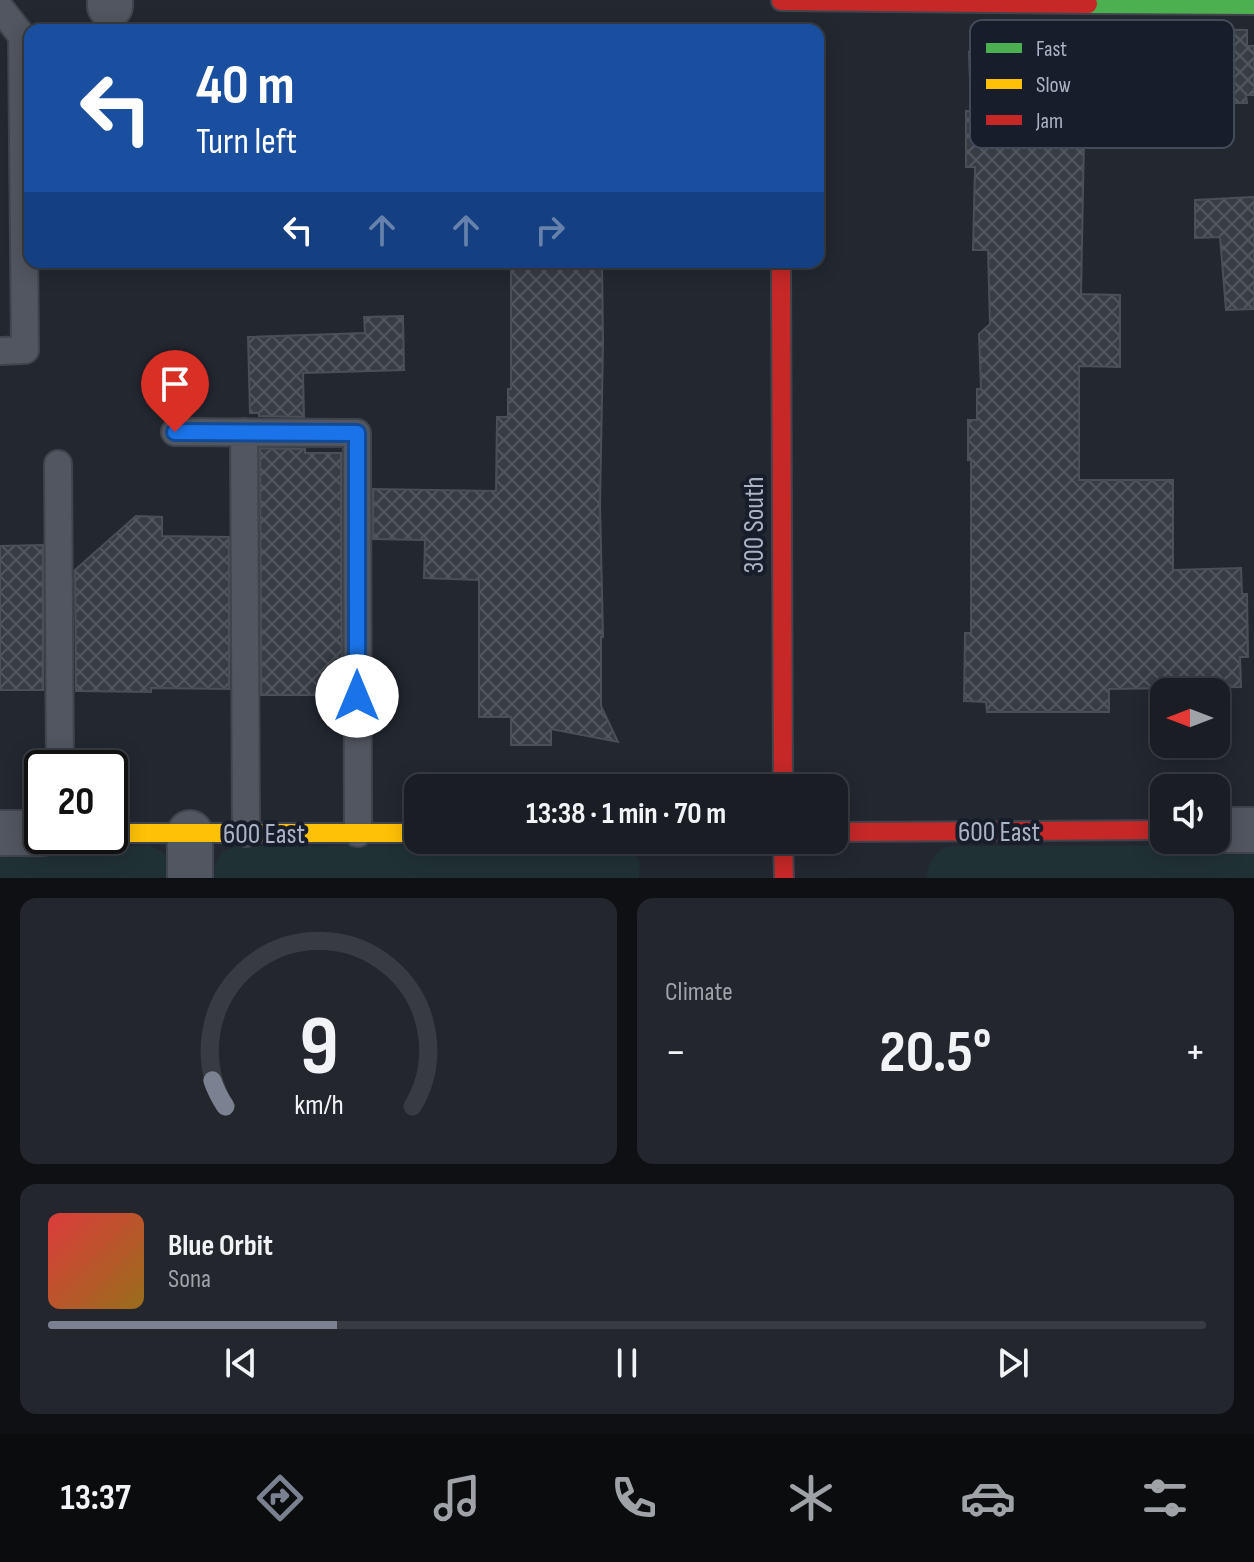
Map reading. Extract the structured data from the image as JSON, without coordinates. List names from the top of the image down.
{
  "streets": {
    "street": ["300 South", "600 East"]
  },
  "legend": ["Fast", "Slow", "Jam"],
  "north": "left",
  "page": {
    "turn": ["40 m", "Turn left"],
    "limit": "20",
    "trip": "13:38 · 1 min · 70 m",
    "tile": "Climate",
    "heat": ["−", "20.5°", "+"],
    "song": ["Blue Orbit", "Sona"],
    "tabs": "13:37",
    "gauge": ["9", "km/h"]
  }
}
